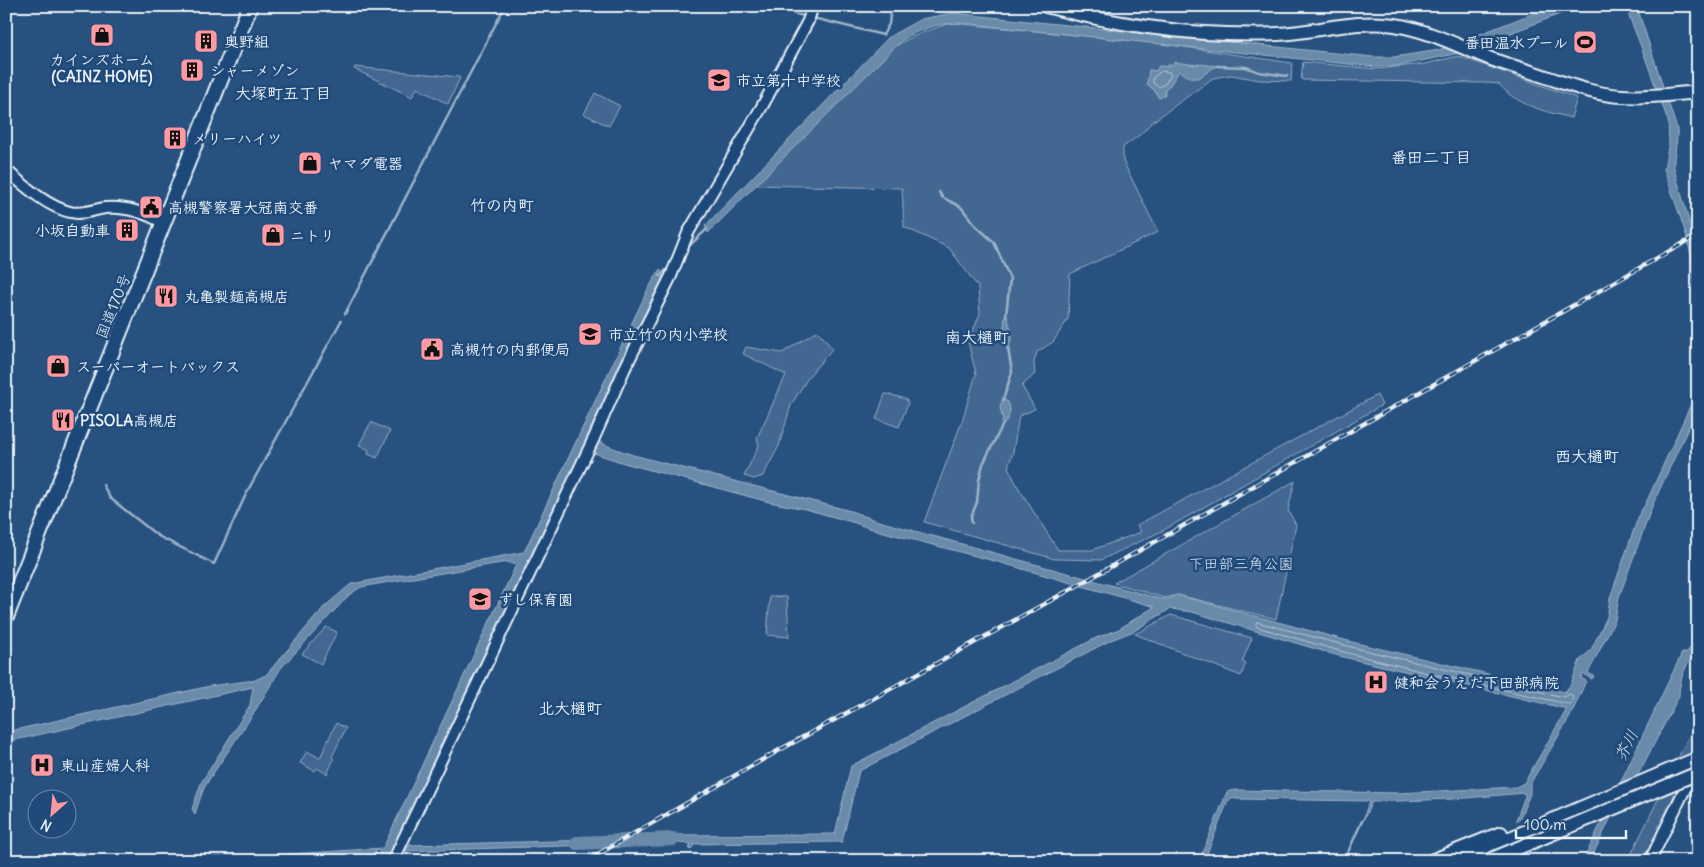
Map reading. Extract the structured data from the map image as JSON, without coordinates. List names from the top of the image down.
{
  "streets": {
    "highway": ["国道170号"]
  },
  "districts": [
    "大塚町五丁目",
    "番田二丁目",
    "竹の内町",
    "南大樋町",
    "西大樋町",
    "北大樋町"
  ],
  "water": ["芥川"],
  "parks": ["下田部三角公園"],
  "places": {
    "shop": [
      "カインズホーム (CAINZ HOME)",
      "ヤマダ電器",
      "ニトリ",
      "スーパーオートバックス"
    ],
    "building": [
      "奥野組",
      "シャーメゾン",
      "メリーハイツ",
      "小坂自動車"
    ],
    "sports": ["番田温水プール"],
    "school or university": ["市立第十中学校", "市立竹の内小学校", "ずし保育園"],
    "public building": ["高槻警察署大冠南交番", "高槻竹の内郵便局"],
    "restaurant": ["丸亀製麺高槻店", "PISOLA高槻店"],
    "hospital": ["健和会うえだ下田部病院", "東山産婦人科"]
  },
  "scale_bar": "100 m",
  "north": "bottom left"
}
